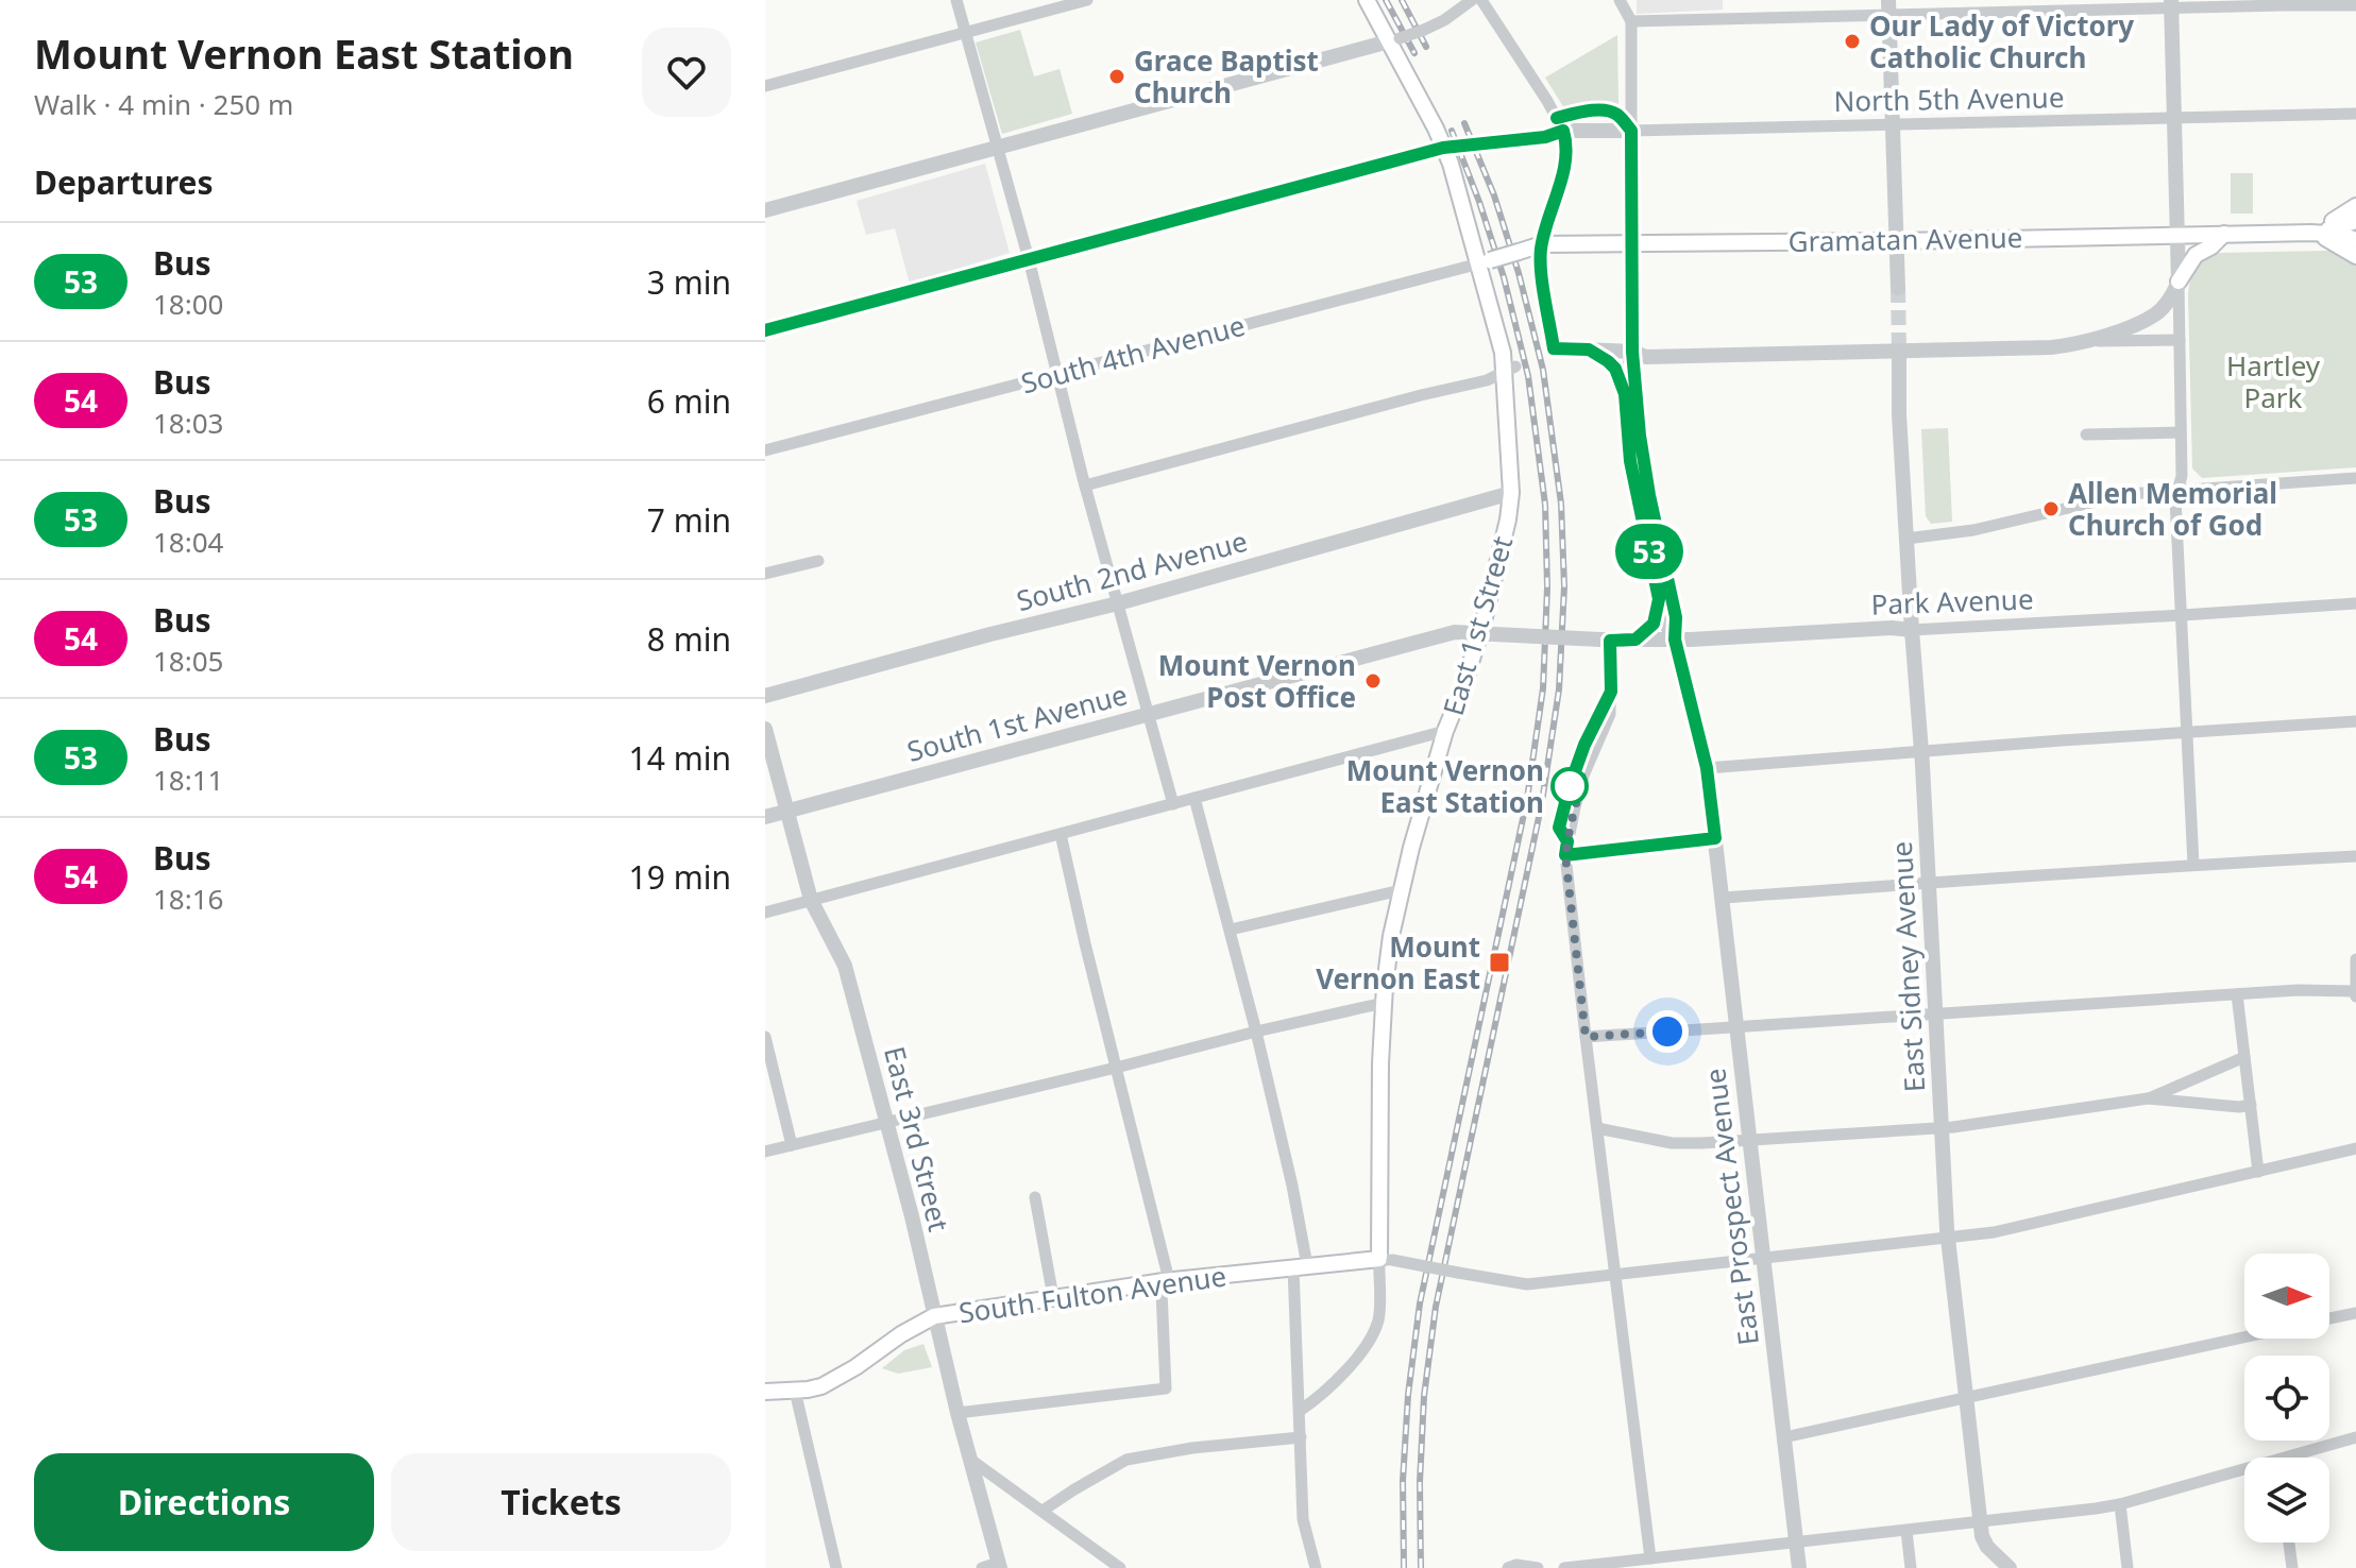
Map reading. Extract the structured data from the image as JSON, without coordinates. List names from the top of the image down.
{
  "streets": {
    "main road": ["Gramatan Avenue", "East 1st Street", "South Fulton Avenue"],
    "street": [
      "North 5th Avenue",
      "South 4th Avenue",
      "South 2nd Avenue",
      "Park Avenue",
      "South 1st Avenue",
      "East Sidney Avenue",
      "East 3rd Street",
      "East Prospect Avenue"
    ]
  },
  "crossings": [
    ["North 5th Avenue", "East Prospect Avenue"],
    ["Gramatan Avenue", "South 4th Avenue"],
    ["Gramatan Avenue", "East 1st Street"],
    ["Gramatan Avenue", "East Prospect Avenue"],
    ["South 4th Avenue", "East 1st Street"],
    ["South 2nd Avenue", "East 1st Street"],
    ["Park Avenue", "South 1st Avenue"],
    ["Park Avenue", "East Sidney Avenue"],
    ["Park Avenue", "East Prospect Avenue"],
    ["East 1st Street", "South 1st Avenue"],
    ["East 1st Street", "South Fulton Avenue"],
    ["South 1st Avenue", "East 3rd Street"],
    ["East Sidney Avenue", "South Fulton Avenue"],
    ["East 3rd Street", "South Fulton Avenue"],
    ["East Prospect Avenue", "South Fulton Avenue"]
  ],
  "parks": ["Hartley Park"],
  "places": {
    "other": [
      "Our Lady of Victory Catholic Church",
      "Grace Baptist Church",
      "Allen Memorial Church of God",
      "Mount Vernon Post Office",
      "Mount Vernon East Station"
    ],
    "transit": ["Mount Vernon East"]
  },
  "lines": ["bus line 53"],
  "north": "right",
  "page": {
    "heading": [
      ["Mount Vernon East Station", "Walk · 4 min · 250 m"],
      "Departures"
    ],
    "on_map": "53",
    "list": [
      {
        "mark": "53",
        "name": "Bus",
        "note": "18:00",
        "value": "3 min"
      },
      {
        "mark": "54",
        "name": "Bus",
        "note": "18:03",
        "value": "6 min"
      },
      {
        "mark": "53",
        "name": "Bus",
        "note": "18:04",
        "value": "7 min"
      },
      {
        "mark": "54",
        "name": "Bus",
        "note": "18:05",
        "value": "8 min"
      },
      {
        "mark": "53",
        "name": "Bus",
        "note": "18:11",
        "value": "14 min"
      },
      {
        "mark": "54",
        "name": "Bus",
        "note": "18:16",
        "value": "19 min"
      }
    ],
    "buttons": ["Directions", "Tickets"]
  }
}
